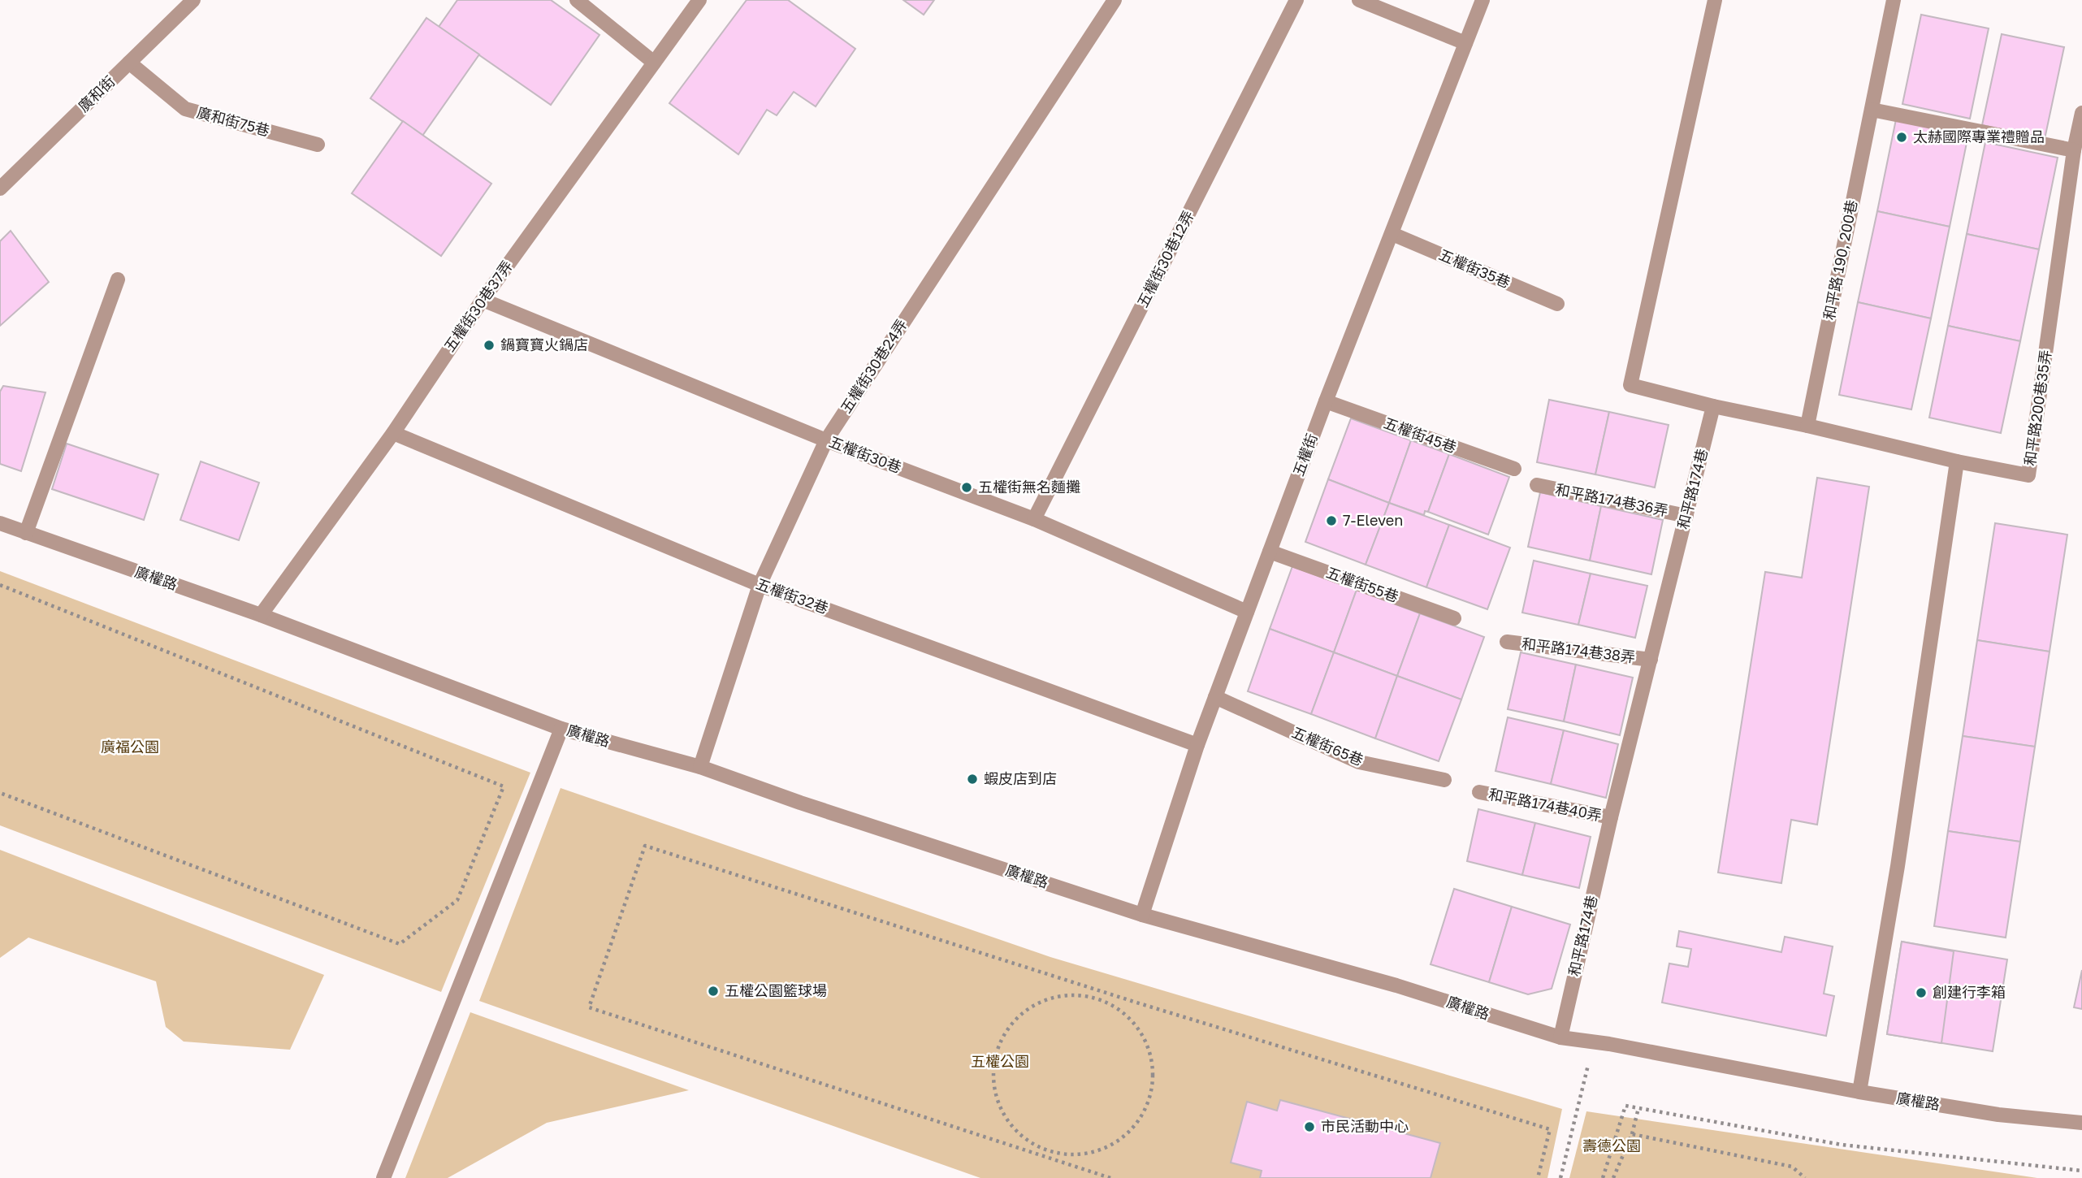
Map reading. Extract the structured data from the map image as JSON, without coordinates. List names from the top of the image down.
{
  "streets": {
    "street": [
      "廣和街",
      "廣和街75巷",
      "五權街30巷12弄",
      "和平路 190, 200巷",
      "五權街35巷",
      "五權街30巷37弄",
      "五權街30巷24弄",
      "和平路200巷35弄",
      "五權街45巷",
      "五權街30巷",
      "五權街",
      "和平路174巷",
      "和平路174巷36弄",
      "廣權路",
      "五權街55巷",
      "五權街32巷",
      "和平路174巷38弄",
      "五權街65巷",
      "和平路174巷40弄"
    ]
  },
  "crossings": [
    ["廣和街", "廣和街75巷"],
    ["五權街30巷12弄", "五權街30巷"],
    ["和平路 190, 200巷", "和平路200巷35弄"],
    ["五權街35巷", "五權街"],
    ["五權街30巷37弄", "五權街30巷"],
    ["五權街30巷37弄", "廣權路"],
    ["五權街30巷37弄", "五權街32巷"],
    ["五權街30巷24弄", "五權街30巷"],
    ["五權街30巷24弄", "廣權路"],
    ["五權街30巷24弄", "五權街32巷"],
    ["五權街45巷", "五權街"],
    ["五權街30巷", "五權街"],
    ["五權街", "廣權路"],
    ["五權街", "五權街55巷"],
    ["五權街", "五權街32巷"],
    ["五權街", "五權街65巷"],
    ["和平路174巷", "和平路174巷36弄"],
    ["和平路174巷", "廣權路"],
    ["和平路174巷", "和平路174巷38弄"],
    ["和平路174巷", "和平路174巷40弄"]
  ],
  "parks": ["廣福公園", "五權公園", "壽德公園"],
  "places": [
    "太赫國際專業禮贈品",
    "鍋寶寶火鍋店",
    "五權街無名麵攤",
    "7-Eleven",
    "蝦皮店到店",
    "五權公園籃球場",
    "創建行李箱",
    "市民活動中心"
  ]
}
